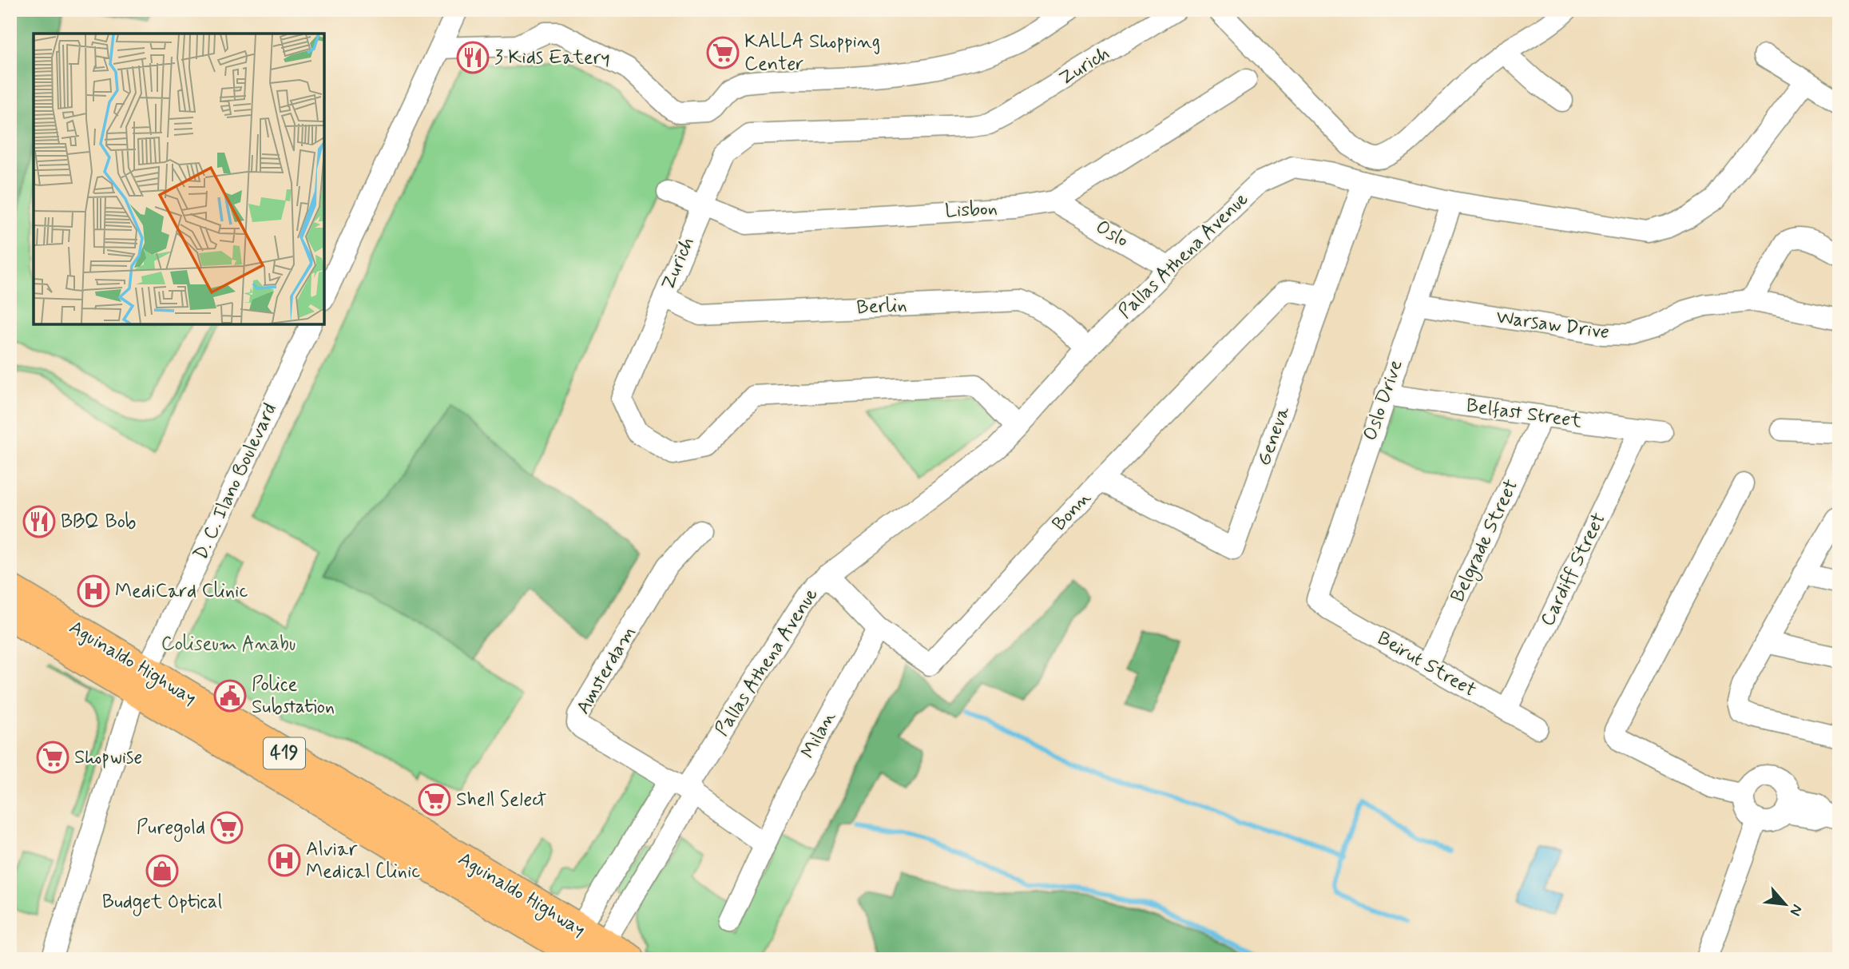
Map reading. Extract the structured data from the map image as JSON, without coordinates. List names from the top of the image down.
{
  "streets": {
    "highway": ["Aguinaldo Highway", "419"],
    "street": [
      "Zurich",
      "Lisbon",
      "Oslo",
      "Pallas Athena Avenue",
      "Berlin",
      "Warsaw Drive",
      "Oslo Drive",
      "Belfast Street",
      "Geneva",
      "D. C. Ilano Boulevard",
      "Bonn",
      "Belgrade Street",
      "Cardiff Street",
      "Beirut Street",
      "Amsterdam",
      "Milan"
    ]
  },
  "crossings": [
    ["Zurich", "Lisbon"],
    ["Zurich", "Pallas Athena Avenue"],
    ["Zurich", "Berlin"],
    ["Lisbon", "Oslo"],
    ["Oslo", "Pallas Athena Avenue"],
    ["Pallas Athena Avenue", "Berlin"],
    ["Pallas Athena Avenue", "Oslo Drive"],
    ["Pallas Athena Avenue", "Geneva"],
    ["Pallas Athena Avenue", "Bonn"],
    ["Pallas Athena Avenue", "Aguinaldo Highway"],
    ["Warsaw Drive", "Oslo Drive"],
    ["Oslo Drive", "Belfast Street"],
    ["Oslo Drive", "Beirut Street"],
    ["Belfast Street", "Belgrade Street"],
    ["Belfast Street", "Cardiff Street"],
    ["Geneva", "Bonn"],
    ["D. C. Ilano Boulevard", "Aguinaldo Highway"],
    ["Bonn", "Milan"],
    ["Belgrade Street", "Beirut Street"],
    ["Cardiff Street", "Beirut Street"]
  ],
  "parks": ["Coliseum Anabu"],
  "places": {
    "supermarket": [
      "KALLA Shopping Center",
      "Shopwise",
      "Shell Select",
      "Puregold"
    ],
    "restaurant": ["3 Kids Eatery", "BBQ Bob"],
    "hospital": ["MediCard Clinic", "Alviar Medical Clinic"],
    "public building": ["Police Substation"],
    "shop": ["Budget Optical"]
  },
  "north": "bottom right"
}
